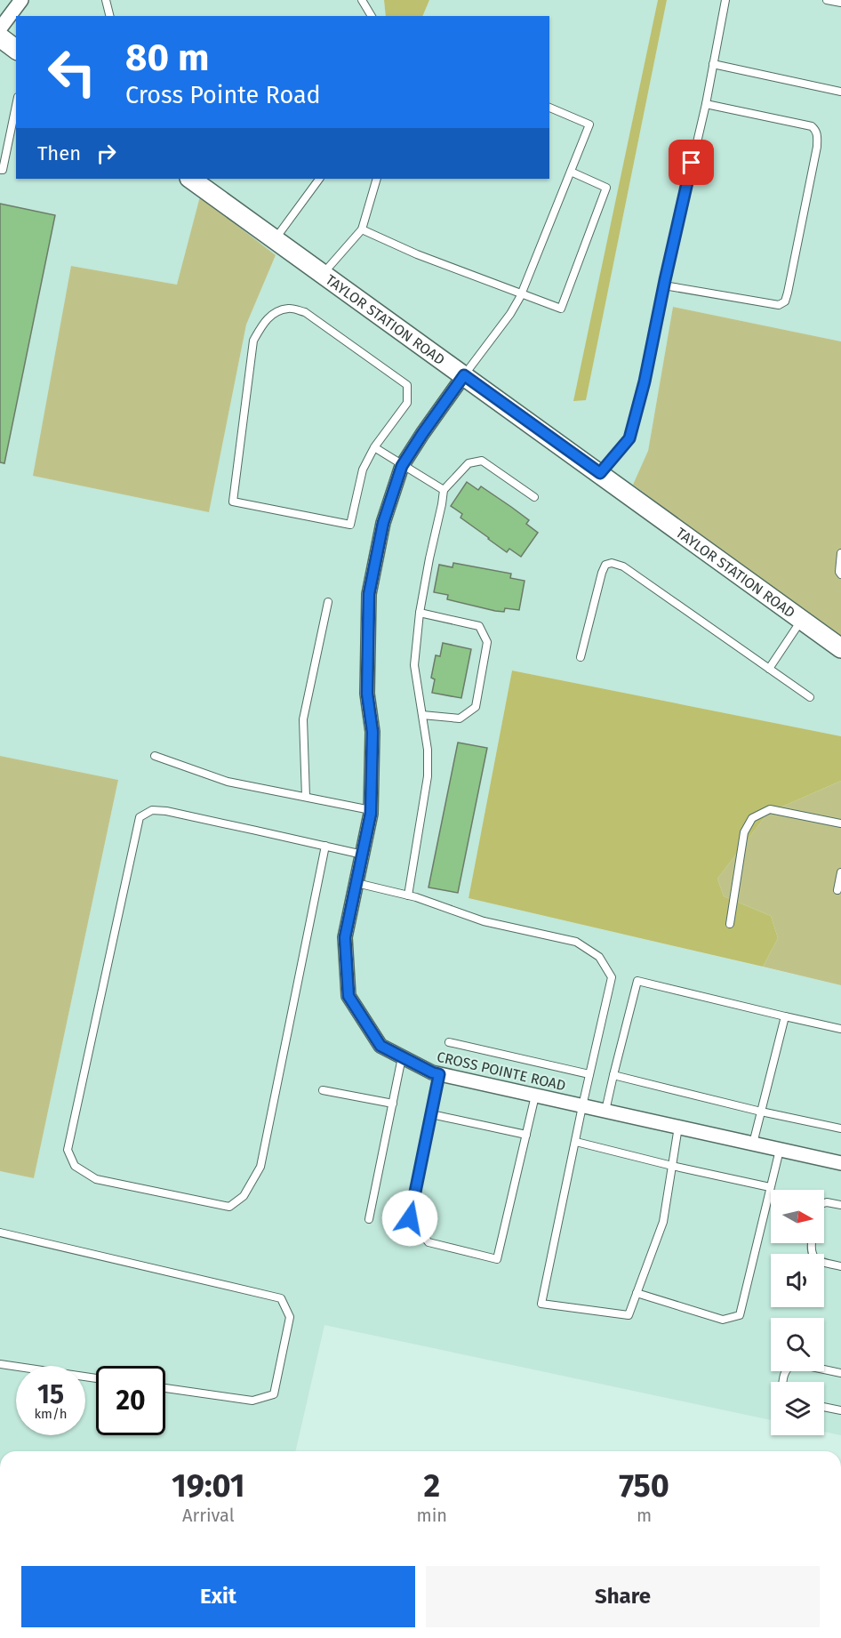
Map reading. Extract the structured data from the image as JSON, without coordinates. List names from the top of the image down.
{
  "streets": {
    "main road": ["TAYLOR STATION ROAD"],
    "street": ["CROSS POINTE ROAD"]
  },
  "crossings": [
    ["TAYLOR STATION ROAD", "CROSS POINTE ROAD"]
  ],
  "north": "right",
  "page": {
    "turn": ["80 m", "Cross Pointe Road"],
    "then": "Then",
    "speed": "15 km/h",
    "limit": "20",
    "eta": [
      "19:01",
      "Arrival",
      "2",
      "min",
      "750",
      "m"
    ],
    "buttons": ["Exit", "Share"]
  }
}
